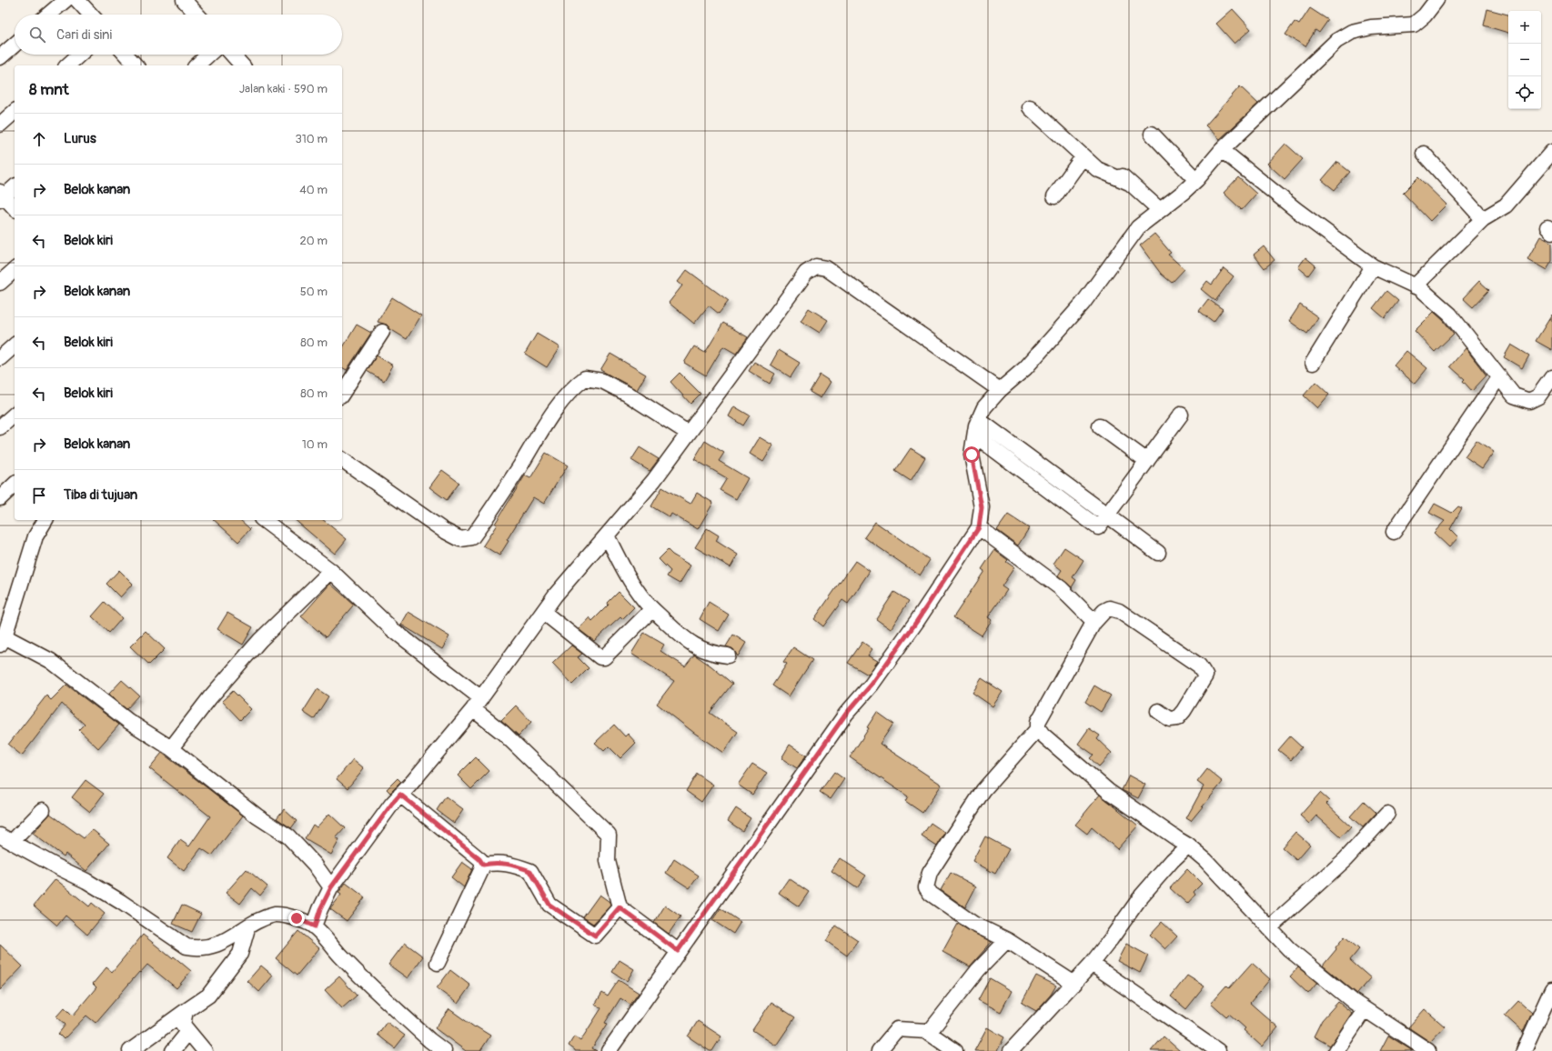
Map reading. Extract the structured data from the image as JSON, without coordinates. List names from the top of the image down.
{
  "page": {
    "map_buttons": ["+", "−"],
    "search": "Cari di sini",
    "heading": ["8 mnt", "Jalan kaki · 590 m"],
    "list": [
      ["Lurus", "310 m"],
      ["Belok kanan", "40 m"],
      ["Belok kiri", "20 m"],
      ["Belok kanan", "50 m"],
      ["Belok kiri", "80 m"],
      ["Belok kiri", "80 m"],
      ["Belok kanan", "10 m"],
      "Tiba di tujuan"
    ]
  }
}
